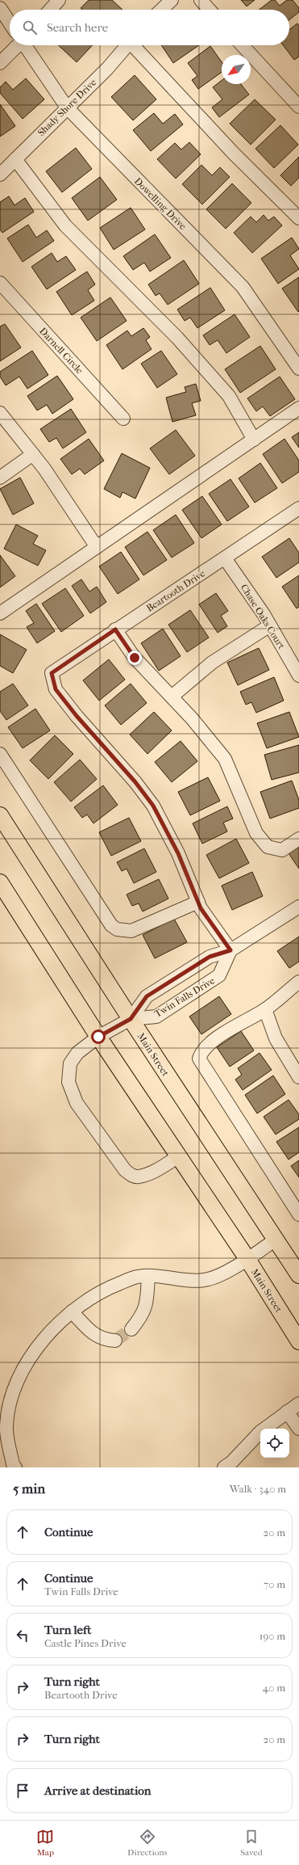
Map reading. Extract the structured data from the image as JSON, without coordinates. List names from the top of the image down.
{
  "streets": {
    "main road": ["Main Street"],
    "street": [
      "Shady Shore Drive",
      "Dowelling Drive",
      "Darnell Circle",
      "Beartooth Drive",
      "Chase Oaks Court",
      "Twin Falls Drive"
    ]
  },
  "crossings": [
    ["Shady Shore Drive", "Dowelling Drive"],
    ["Beartooth Drive", "Chase Oaks Court"],
    ["Twin Falls Drive", "Main Street"]
  ],
  "north": "bottom left",
  "page": {
    "search": "Search here",
    "heading": ["5 min", "Walk · 340 m"],
    "list": [
      ["Continue", "20 m"],
      ["Continue", "Twin Falls Drive", "70 m"],
      ["Turn left", "Castle Pines Drive", "190 m"],
      ["Turn right", "Beartooth Drive", "40 m"],
      ["Turn right", "20 m"],
      "Arrive at destination"
    ],
    "nav": ["Map", "Directions", "Saved"]
  }
}
